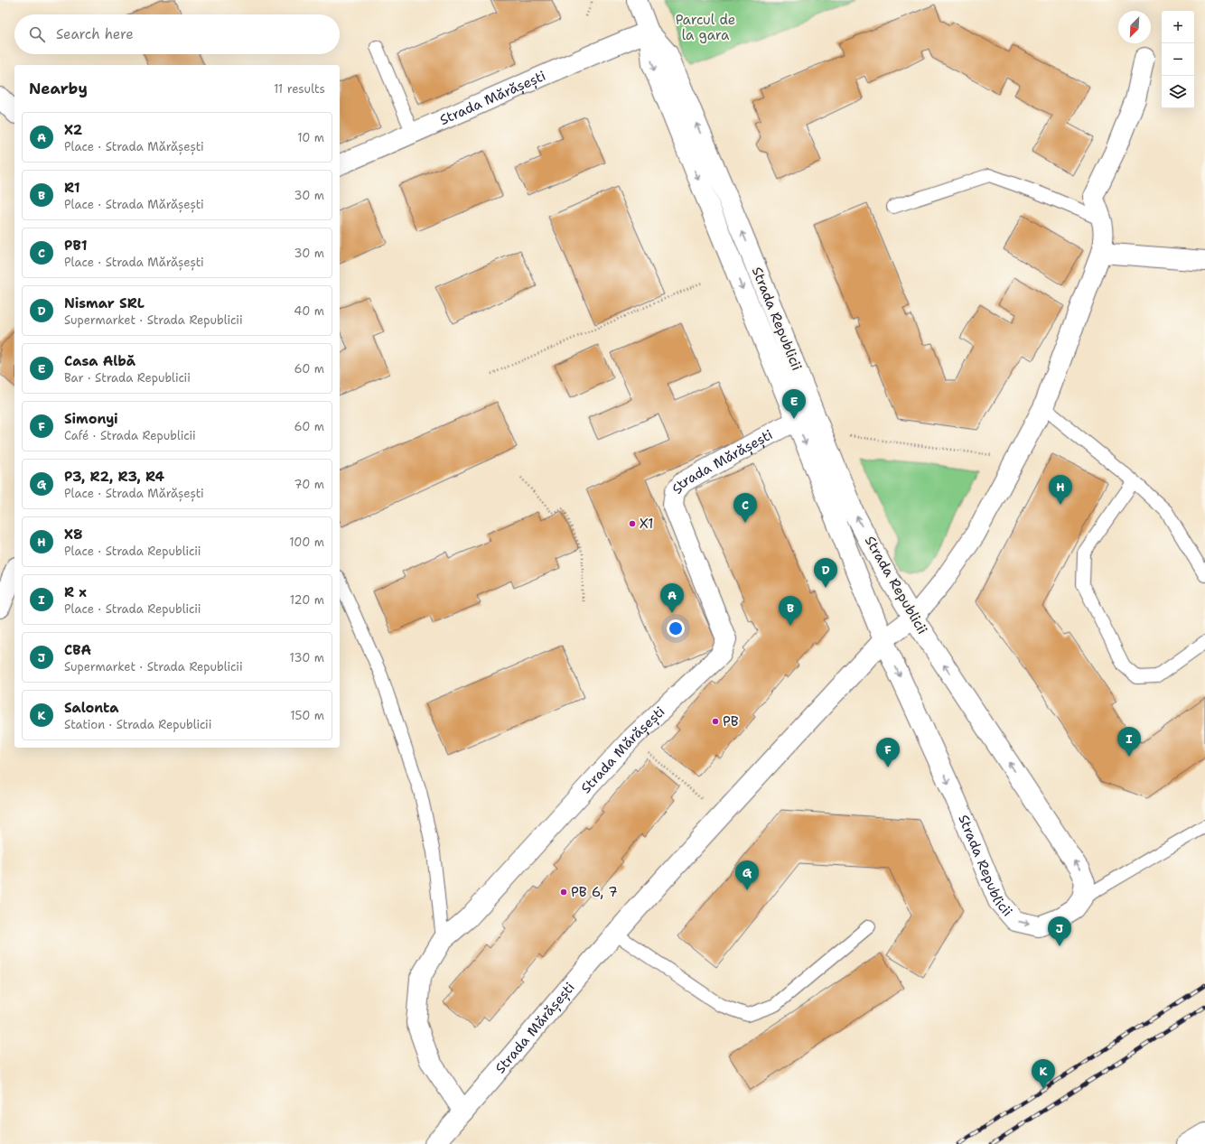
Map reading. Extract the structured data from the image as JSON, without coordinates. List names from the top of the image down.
{
  "streets": {
    "street": ["Strada Mărășești", "Strada Republicii"]
  },
  "crossings": [
    ["Strada Mărășești", "Strada Republicii"]
  ],
  "parks": ["Parcul de la gara"],
  "places": ["X1", "PB", "PB 6, 7"],
  "north": "bottom left",
  "page": {
    "map_buttons": ["+", "−"],
    "search": "Search here",
    "heading": ["Nearby", "11 results"],
    "list": [
      {
        "mark": "A",
        "name": "X2",
        "note": "Place · Strada Mărășești",
        "value": "10 m"
      },
      {
        "mark": "B",
        "name": "R1",
        "note": "Place · Strada Mărășești",
        "value": "30 m"
      },
      {
        "mark": "C",
        "name": "PB1",
        "note": "Place · Strada Mărășești",
        "value": "30 m"
      },
      {
        "mark": "D",
        "name": "Nismar SRL",
        "note": "Supermarket · Strada Republicii",
        "value": "40 m"
      },
      {
        "mark": "E",
        "name": "Casa Albă",
        "note": "Bar · Strada Republicii",
        "value": "60 m"
      },
      {
        "mark": "F",
        "name": "Simonyi",
        "note": "Café · Strada Republicii",
        "value": "60 m"
      },
      {
        "mark": "G",
        "name": "P3, R2, R3, R4",
        "note": "Place · Strada Mărășești",
        "value": "70 m"
      },
      {
        "mark": "H",
        "name": "X8",
        "note": "Place · Strada Republicii",
        "value": "100 m"
      },
      {
        "mark": "I",
        "name": "R x",
        "note": "Place · Strada Republicii",
        "value": "120 m"
      },
      {
        "mark": "J",
        "name": "CBA",
        "note": "Supermarket · Strada Republicii",
        "value": "130 m"
      },
      {
        "mark": "K",
        "name": "Salonta",
        "note": "Station · Strada Republicii",
        "value": "150 m"
      }
    ],
    "pins": [
      "E",
      "H",
      "C",
      "D",
      "A",
      "B",
      "I",
      "F",
      "G",
      "J",
      "K"
    ]
  }
}
